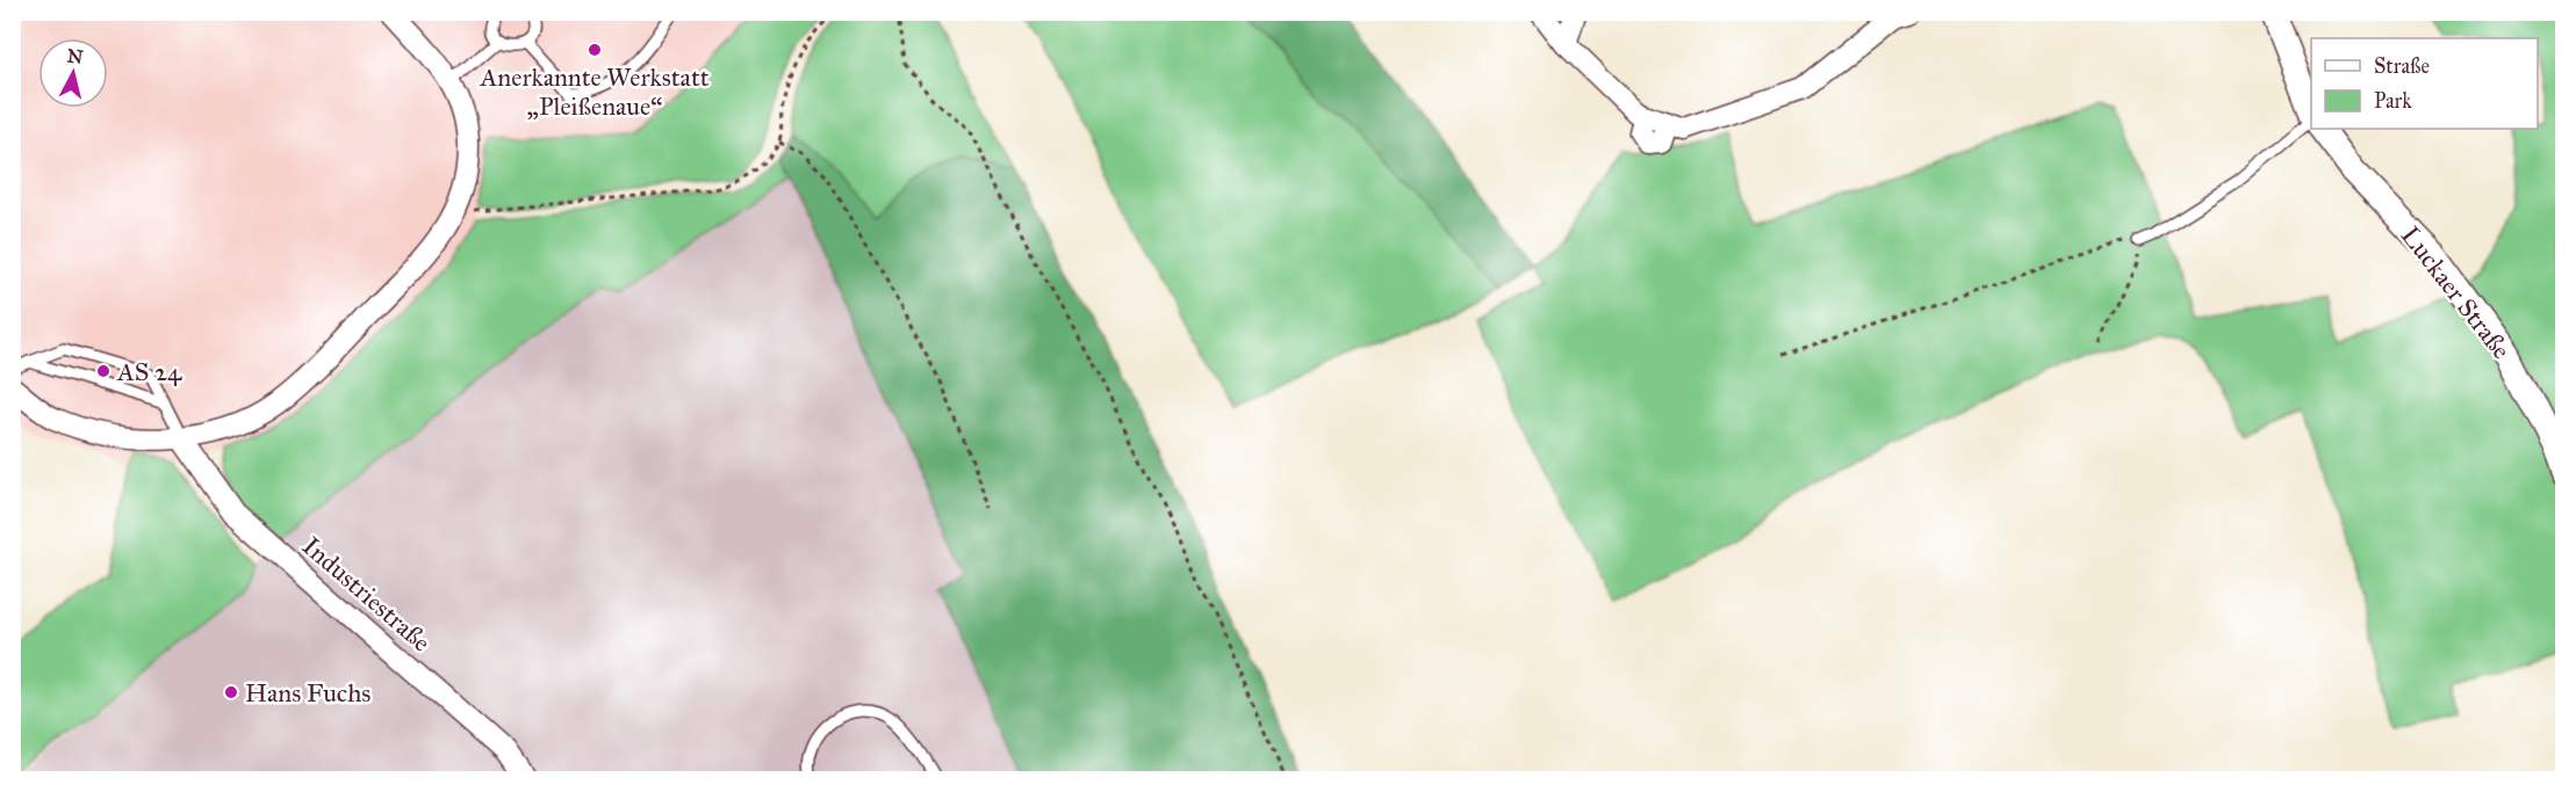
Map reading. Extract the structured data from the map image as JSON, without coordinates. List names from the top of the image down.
{
  "streets": {
    "street": ["Luckaer Straße", "Industriestraße"]
  },
  "places": ["Anerkannte Werkstatt „Pleißenaue“", "AS 24", "Hans Fuchs"],
  "legend": ["Straße", "Park"],
  "north": "top"
}
